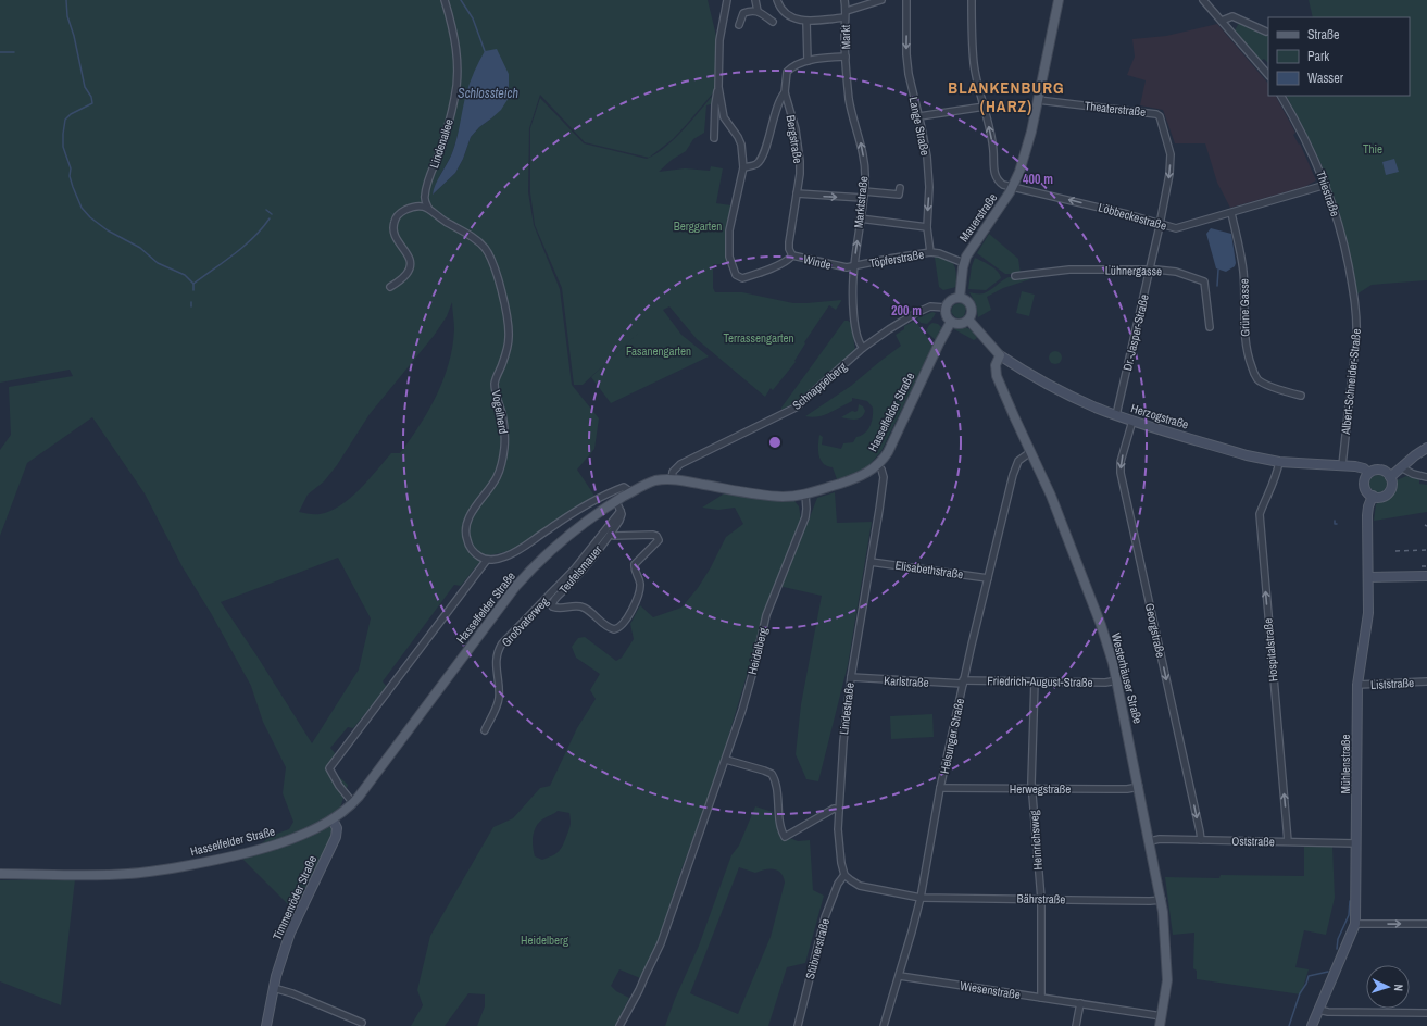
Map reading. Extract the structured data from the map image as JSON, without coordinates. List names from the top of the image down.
{
  "streets": {
    "main road": [
      "Mauerstraße",
      "Hasselfelder Straße",
      "Herzogstraße",
      "Westerhäuser Straße"
    ],
    "street": [
      "Markt",
      "Theaterstraße",
      "Lange Straße",
      "Bergstraße",
      "Lindenallee",
      "Thiestraße",
      "Marktstraße",
      "Löbbeckestraße",
      "Töpferstraße",
      "Winde",
      "Lühnergasse",
      "Grüne Gasse",
      "Dr.-Jasper-Straße",
      "Albert-Schneider-Straße",
      "Schnappelberg",
      "Vogelherd",
      "Teufelsmauer",
      "Elisabethstraße",
      "Großvaterweg",
      "Georgstraße",
      "Hospitalstraße",
      "Heidelberg",
      "Karlstraße",
      "Friedrich-August-Straße",
      "Liststraße",
      "Lindestraße",
      "Helsunger Straße",
      "Mühlenstraße",
      "Herwegstraße",
      "Heinrichsweg",
      "Oststraße",
      "Timmenröder Straße",
      "Bährstraße",
      "Stübnerstraße",
      "Wiesenstraße"
    ]
  },
  "crossings": [
    ["Markt", "Bergstraße"],
    ["Markt", "Marktstraße"],
    ["Theaterstraße", "Löbbeckestraße"],
    ["Theaterstraße", "Mauerstraße"],
    ["Theaterstraße", "Dr.-Jasper-Straße"],
    ["Lange Straße", "Töpferstraße"],
    ["Bergstraße", "Winde"],
    ["Lindenallee", "Vogelherd"],
    ["Thiestraße", "Löbbeckestraße"],
    ["Thiestraße", "Albert-Schneider-Straße"],
    ["Marktstraße", "Töpferstraße"],
    ["Marktstraße", "Winde"],
    ["Marktstraße", "Schnappelberg"],
    ["Löbbeckestraße", "Mauerstraße"],
    ["Löbbeckestraße", "Grüne Gasse"],
    ["Löbbeckestraße", "Dr.-Jasper-Straße"],
    ["Mauerstraße", "Töpferstraße"],
    ["Mauerstraße", "Schnappelberg"],
    ["Mauerstraße", "Hasselfelder Straße"],
    ["Mauerstraße", "Herzogstraße"],
    ["Töpferstraße", "Winde"],
    ["Lühnergasse", "Dr.-Jasper-Straße"],
    ["Dr.-Jasper-Straße", "Herzogstraße"],
    ["Albert-Schneider-Straße", "Herzogstraße"],
    ["Schnappelberg", "Hasselfelder Straße"],
    ["Schnappelberg", "Herzogstraße"],
    ["Hasselfelder Straße", "Herzogstraße"],
    ["Hasselfelder Straße", "Heidelberg"],
    ["Hasselfelder Straße", "Lindestraße"],
    ["Hasselfelder Straße", "Timmenröder Straße"],
    ["Herzogstraße", "Georgstraße"],
    ["Herzogstraße", "Hospitalstraße"],
    ["Herzogstraße", "Westerhäuser Straße"],
    ["Herzogstraße", "Mühlenstraße"],
    ["Teufelsmauer", "Großvaterweg"],
    ["Elisabethstraße", "Lindestraße"],
    ["Elisabethstraße", "Helsunger Straße"],
    ["Georgstraße", "Oststraße"],
    ["Hospitalstraße", "Oststraße"],
    ["Westerhäuser Straße", "Friedrich-August-Straße"],
    ["Westerhäuser Straße", "Helsunger Straße"],
    ["Westerhäuser Straße", "Herwegstraße"],
    ["Westerhäuser Straße", "Oststraße"],
    ["Westerhäuser Straße", "Bährstraße"],
    ["Westerhäuser Straße", "Wiesenstraße"],
    ["Karlstraße", "Friedrich-August-Straße"],
    ["Karlstraße", "Lindestraße"],
    ["Karlstraße", "Helsunger Straße"],
    ["Friedrich-August-Straße", "Helsunger Straße"],
    ["Friedrich-August-Straße", "Heinrichsweg"],
    ["Liststraße", "Mühlenstraße"],
    ["Lindestraße", "Stübnerstraße"],
    ["Helsunger Straße", "Herwegstraße"],
    ["Helsunger Straße", "Bährstraße"],
    ["Helsunger Straße", "Wiesenstraße"],
    ["Mühlenstraße", "Oststraße"],
    ["Herwegstraße", "Heinrichsweg"],
    ["Heinrichsweg", "Bährstraße"],
    ["Heinrichsweg", "Wiesenstraße"]
  ],
  "one_way": [
    "Lange Straße",
    "Marktstraße",
    "Löbbeckestraße",
    "Georgstraße",
    "Hospitalstraße"
  ],
  "districts": ["BLANKENBURG (HARZ)"],
  "water": ["Schlossteich"],
  "parks": [
    "Thie",
    "Berggarten",
    "Terrassengarten",
    "Fasanengarten",
    "Heidelberg"
  ],
  "legend": ["Straße", "Park", "Wasser"],
  "north": "right",
  "rings": ["400 m", "200 m"]
}
